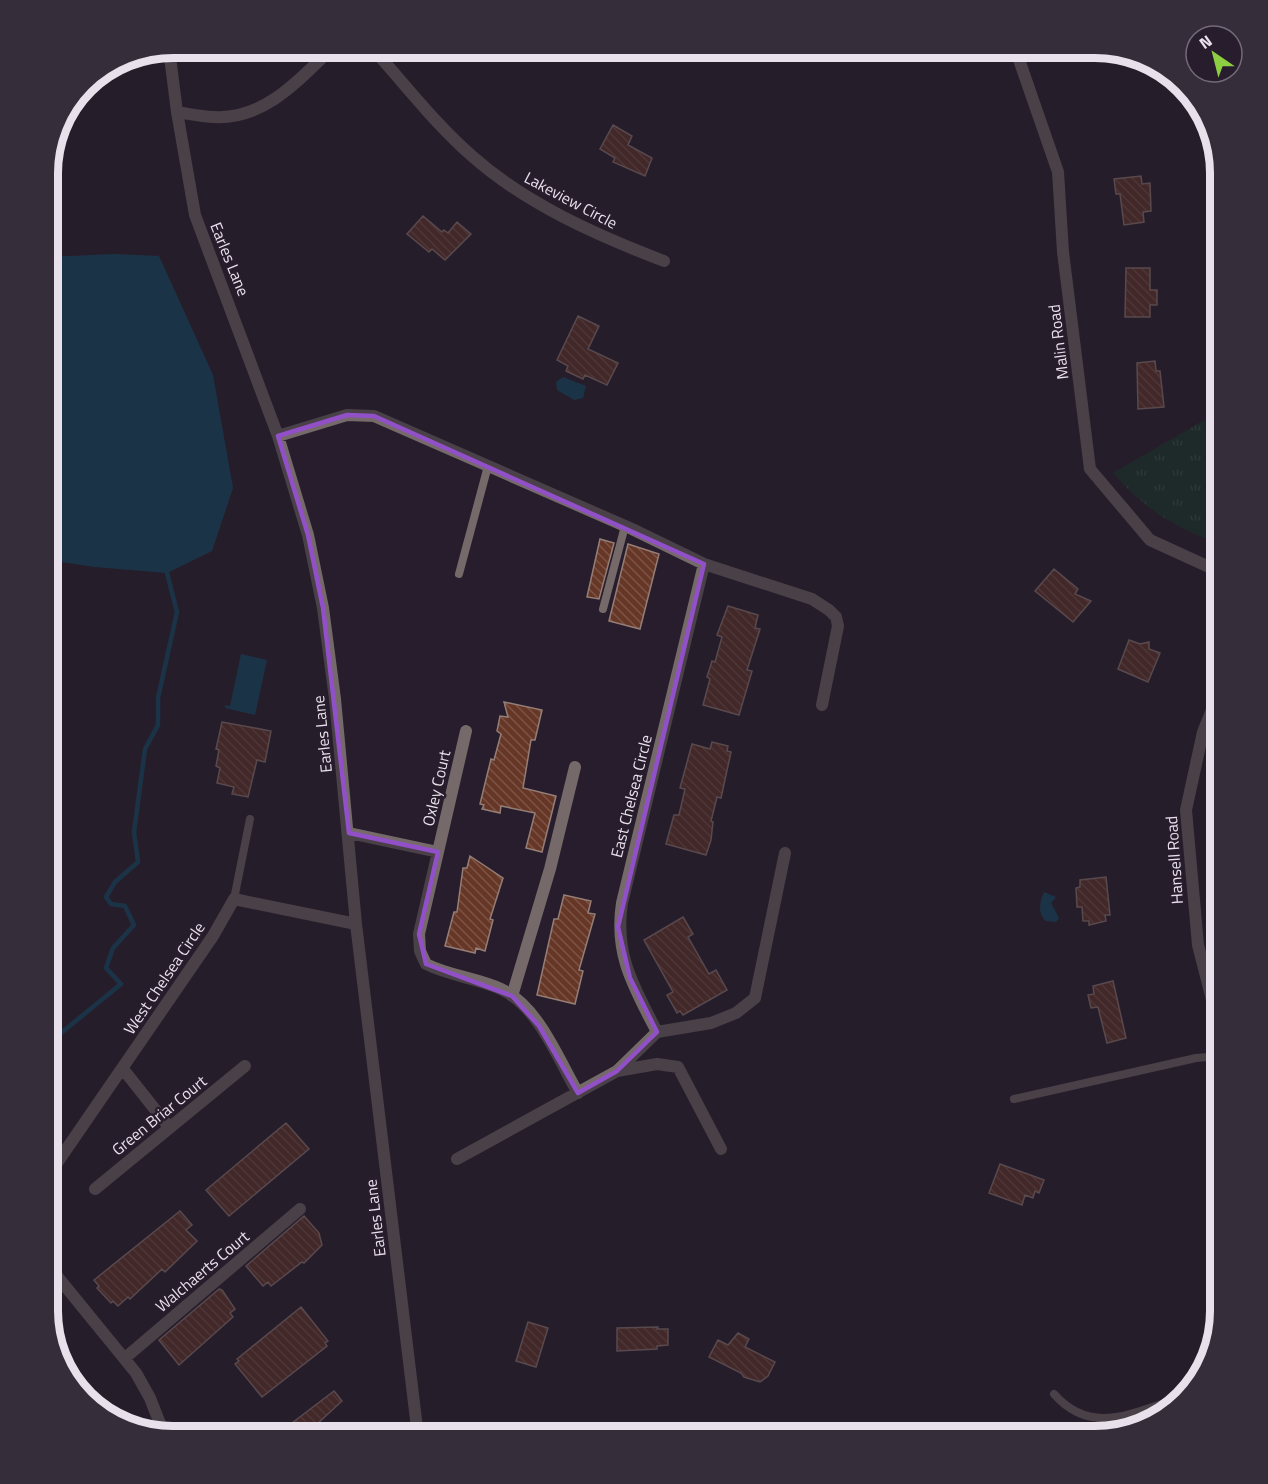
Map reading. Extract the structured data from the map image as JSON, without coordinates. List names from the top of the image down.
{
  "streets": {
    "street": [
      "Lakeview Circle",
      "Earles Lane",
      "Malin Road",
      "Oxley Court",
      "East Chelsea Circle",
      "Hansell Road",
      "West Chelsea Circle",
      "Green Briar Court",
      "Walchaerts Court"
    ]
  },
  "north": "top left"
}
